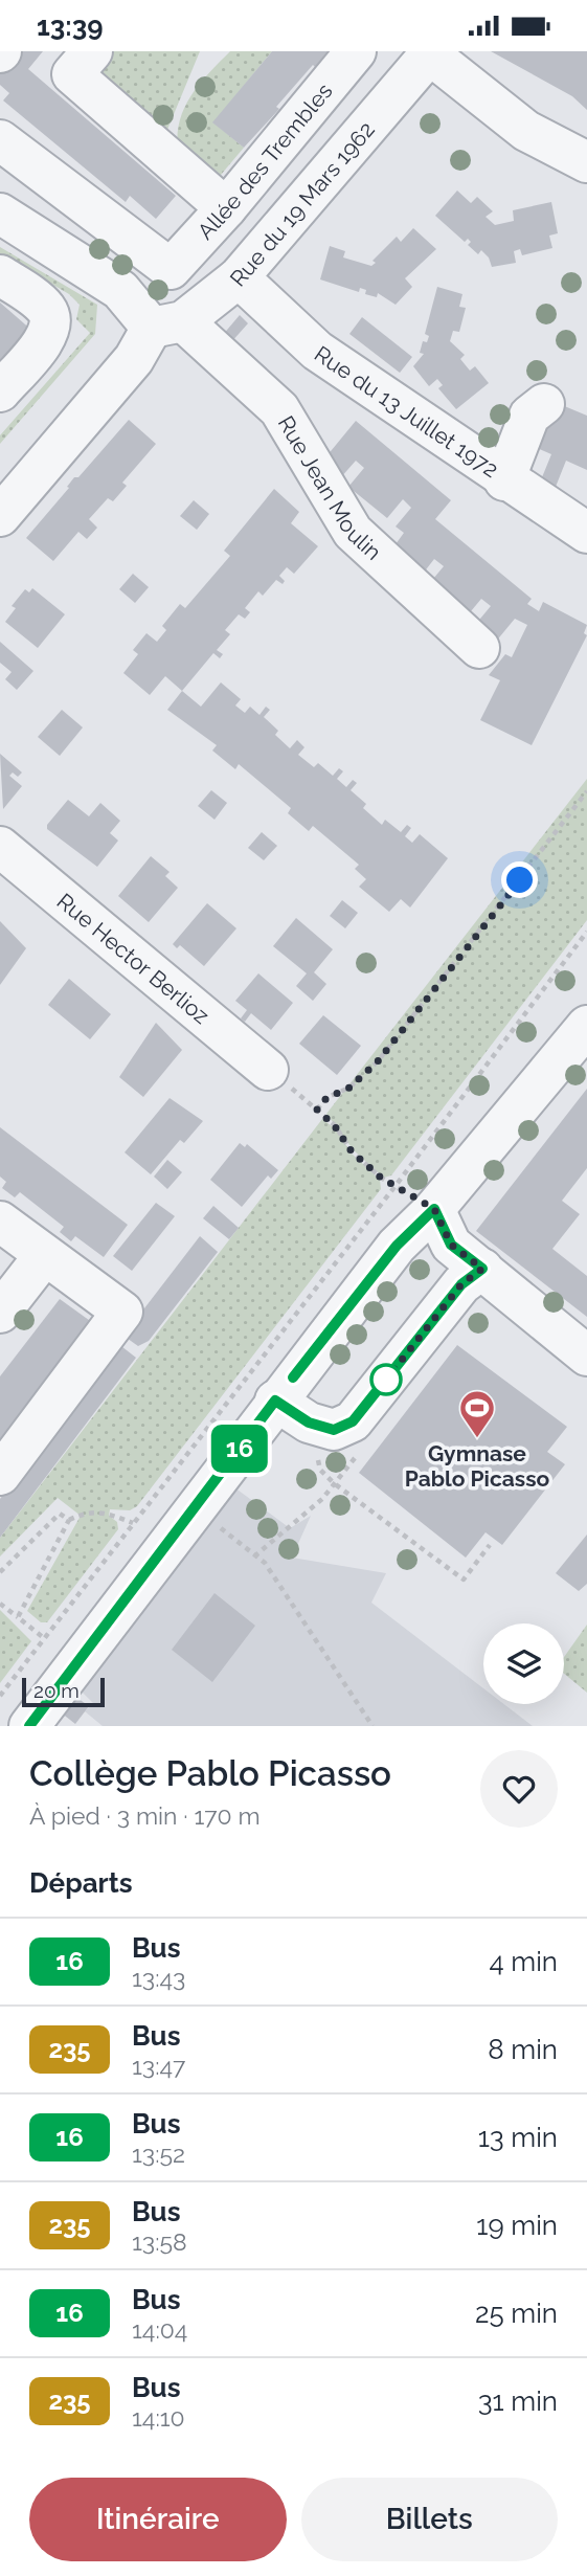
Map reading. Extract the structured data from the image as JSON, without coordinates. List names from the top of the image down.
{
  "streets": {
    "street": [
      "Allée des Trembles",
      "Rue du 19 Mars 1962",
      "Rue du 13 Juillet 1972",
      "Rue Jean Moulin",
      "Rue Hector Berlioz"
    ]
  },
  "crossings": [
    ["Rue du 19 Mars 1962", "Rue du 13 Juillet 1972"],
    ["Rue du 19 Mars 1962", "Rue Jean Moulin"]
  ],
  "places": {
    "sports": ["Gymnase Pablo Picasso"]
  },
  "lines": ["bus line 16"],
  "scale_bar": "20 m",
  "page": {
    "status": "13:39",
    "on_map": "16",
    "scale": "20 m",
    "heading": [
      ["Collège Pablo Picasso", "À pied · 3 min · 170 m"],
      "Départs"
    ],
    "list": [
      {
        "mark": "16",
        "name": "Bus",
        "note": "13:43",
        "value": "4 min"
      },
      {
        "mark": "235",
        "name": "Bus",
        "note": "13:47",
        "value": "8 min"
      },
      {
        "mark": "16",
        "name": "Bus",
        "note": "13:52",
        "value": "13 min"
      },
      {
        "mark": "235",
        "name": "Bus",
        "note": "13:58",
        "value": "19 min"
      },
      {
        "mark": "16",
        "name": "Bus",
        "note": "14:04",
        "value": "25 min"
      },
      {
        "mark": "235",
        "name": "Bus",
        "note": "14:10",
        "value": "31 min"
      }
    ],
    "buttons": ["Itinéraire", "Billets"]
  }
}
